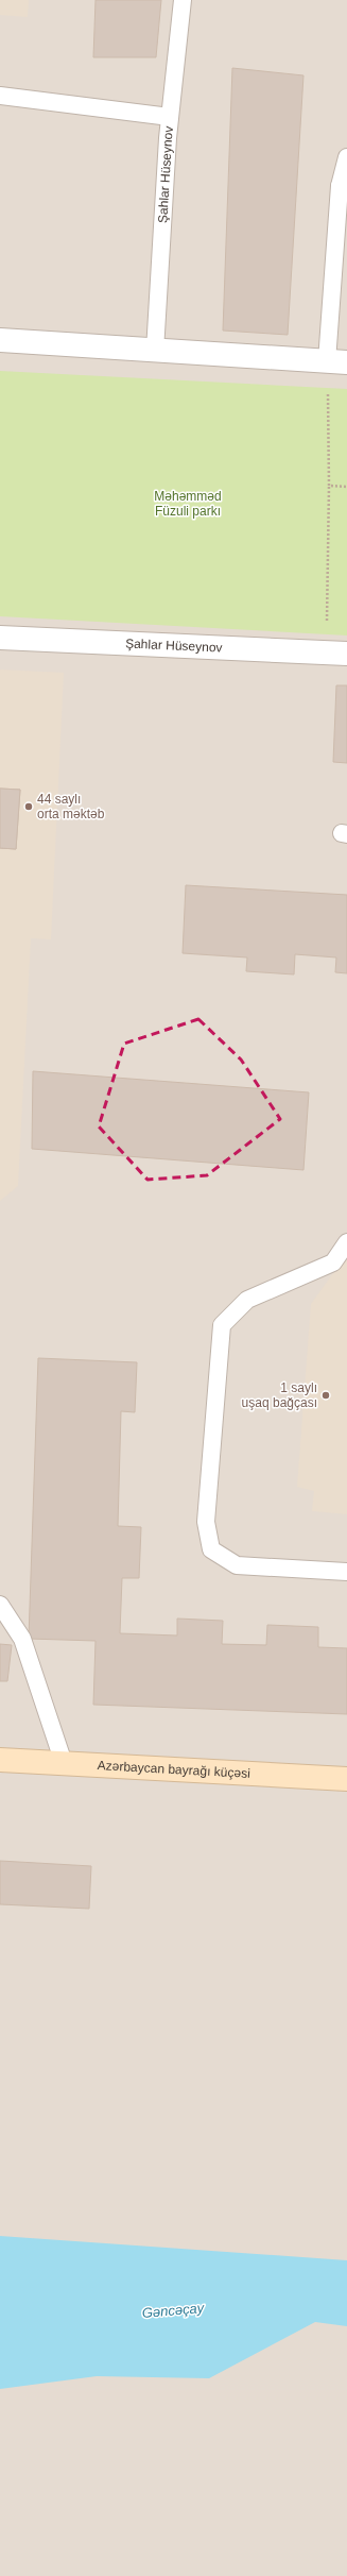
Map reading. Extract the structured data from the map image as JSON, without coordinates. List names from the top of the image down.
{
  "streets": {
    "street": ["Şahlar Hüseynov", "Azərbaycan bayrağı küçəsi"]
  },
  "water": ["Gəncəçay"],
  "parks": ["Məhəmməd Füzuli parkı"],
  "places": ["44 saylı orta məktəb", "1 saylı uşaq bağçası"]
}
